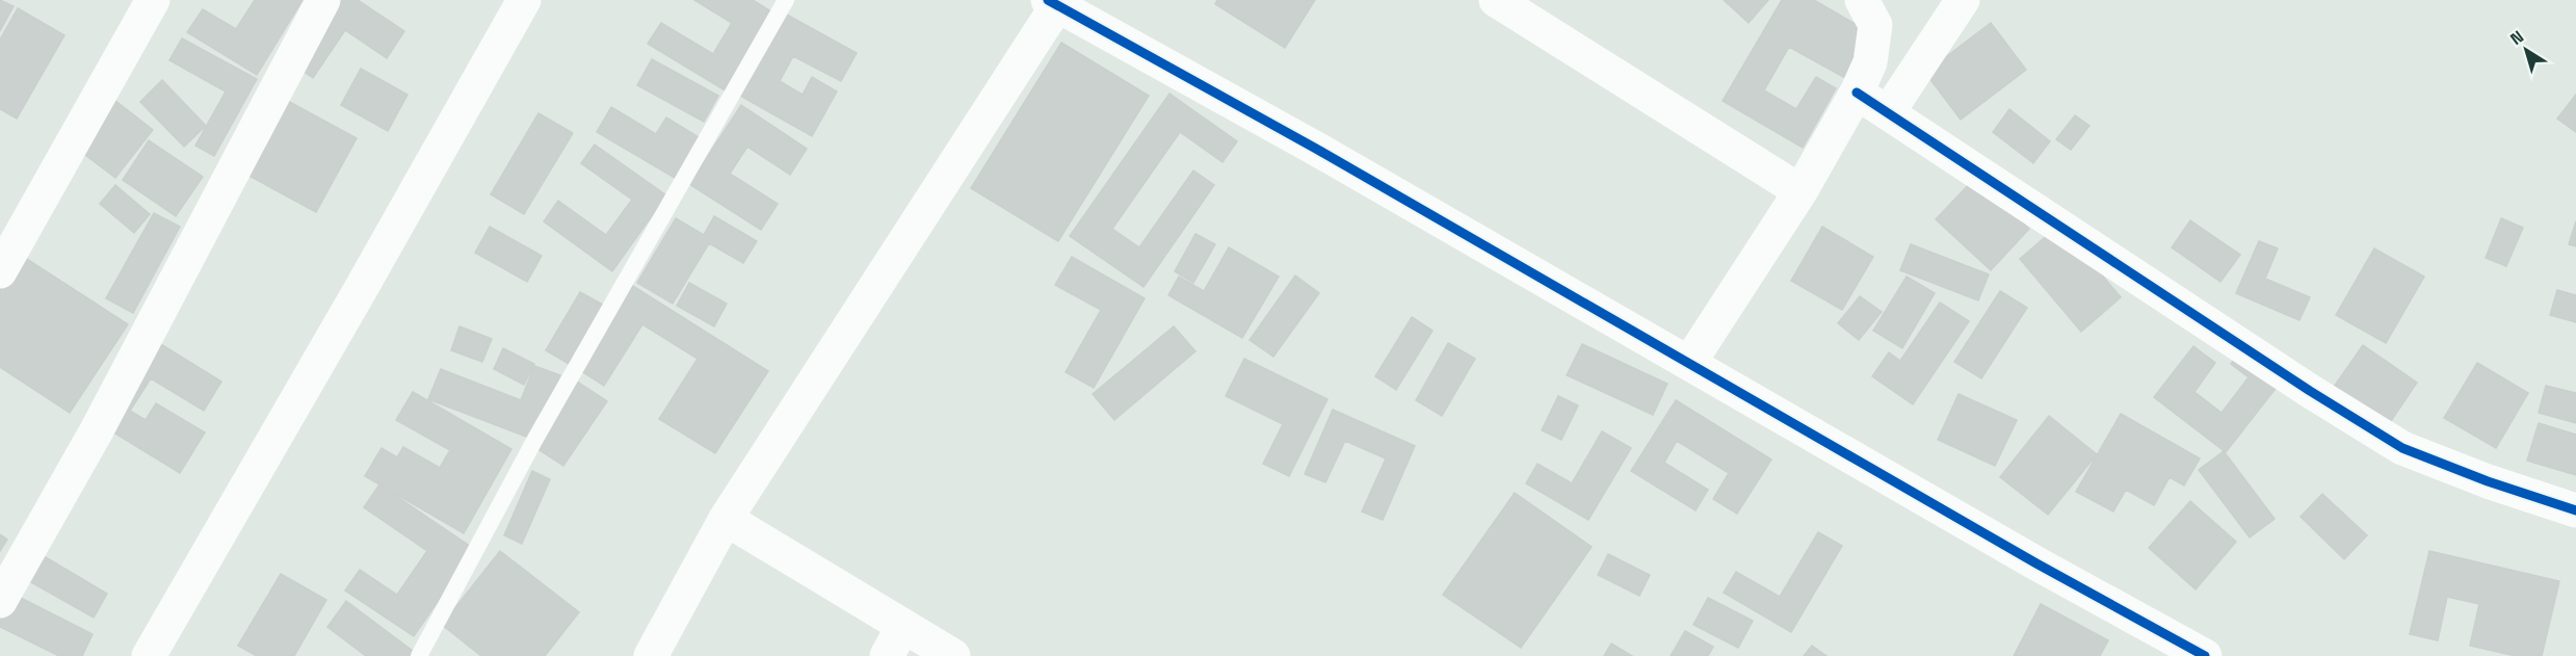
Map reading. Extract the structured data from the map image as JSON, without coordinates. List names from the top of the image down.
{
  "north": "top left"
}
